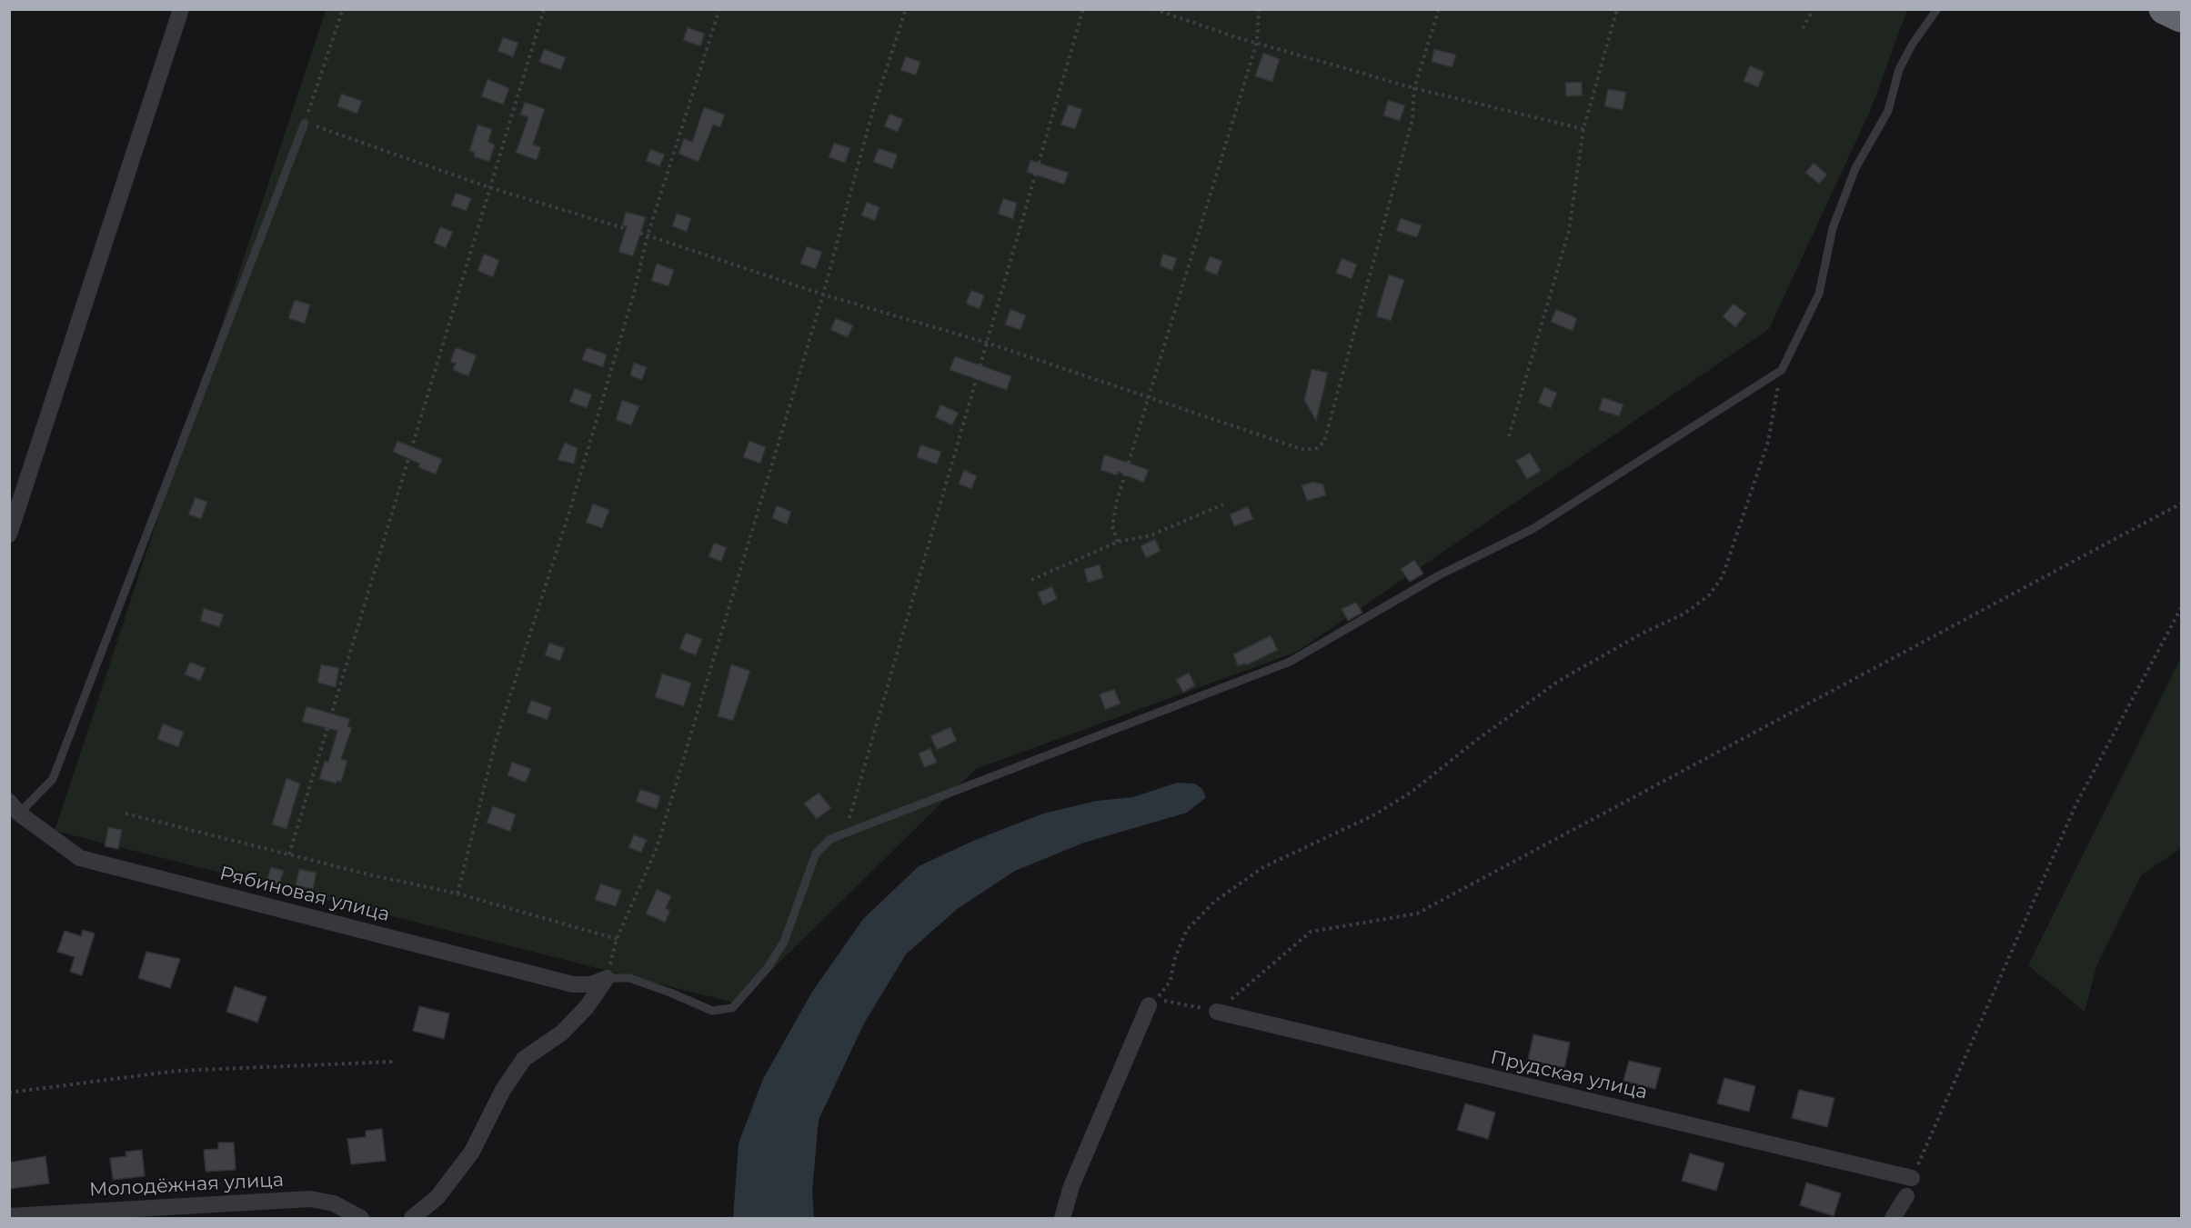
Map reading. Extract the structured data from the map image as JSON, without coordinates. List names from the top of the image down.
{
  "streets": {
    "street": ["Рябиновая улица", "Прудская улица", "Молодёжная улица"]
  }
}
